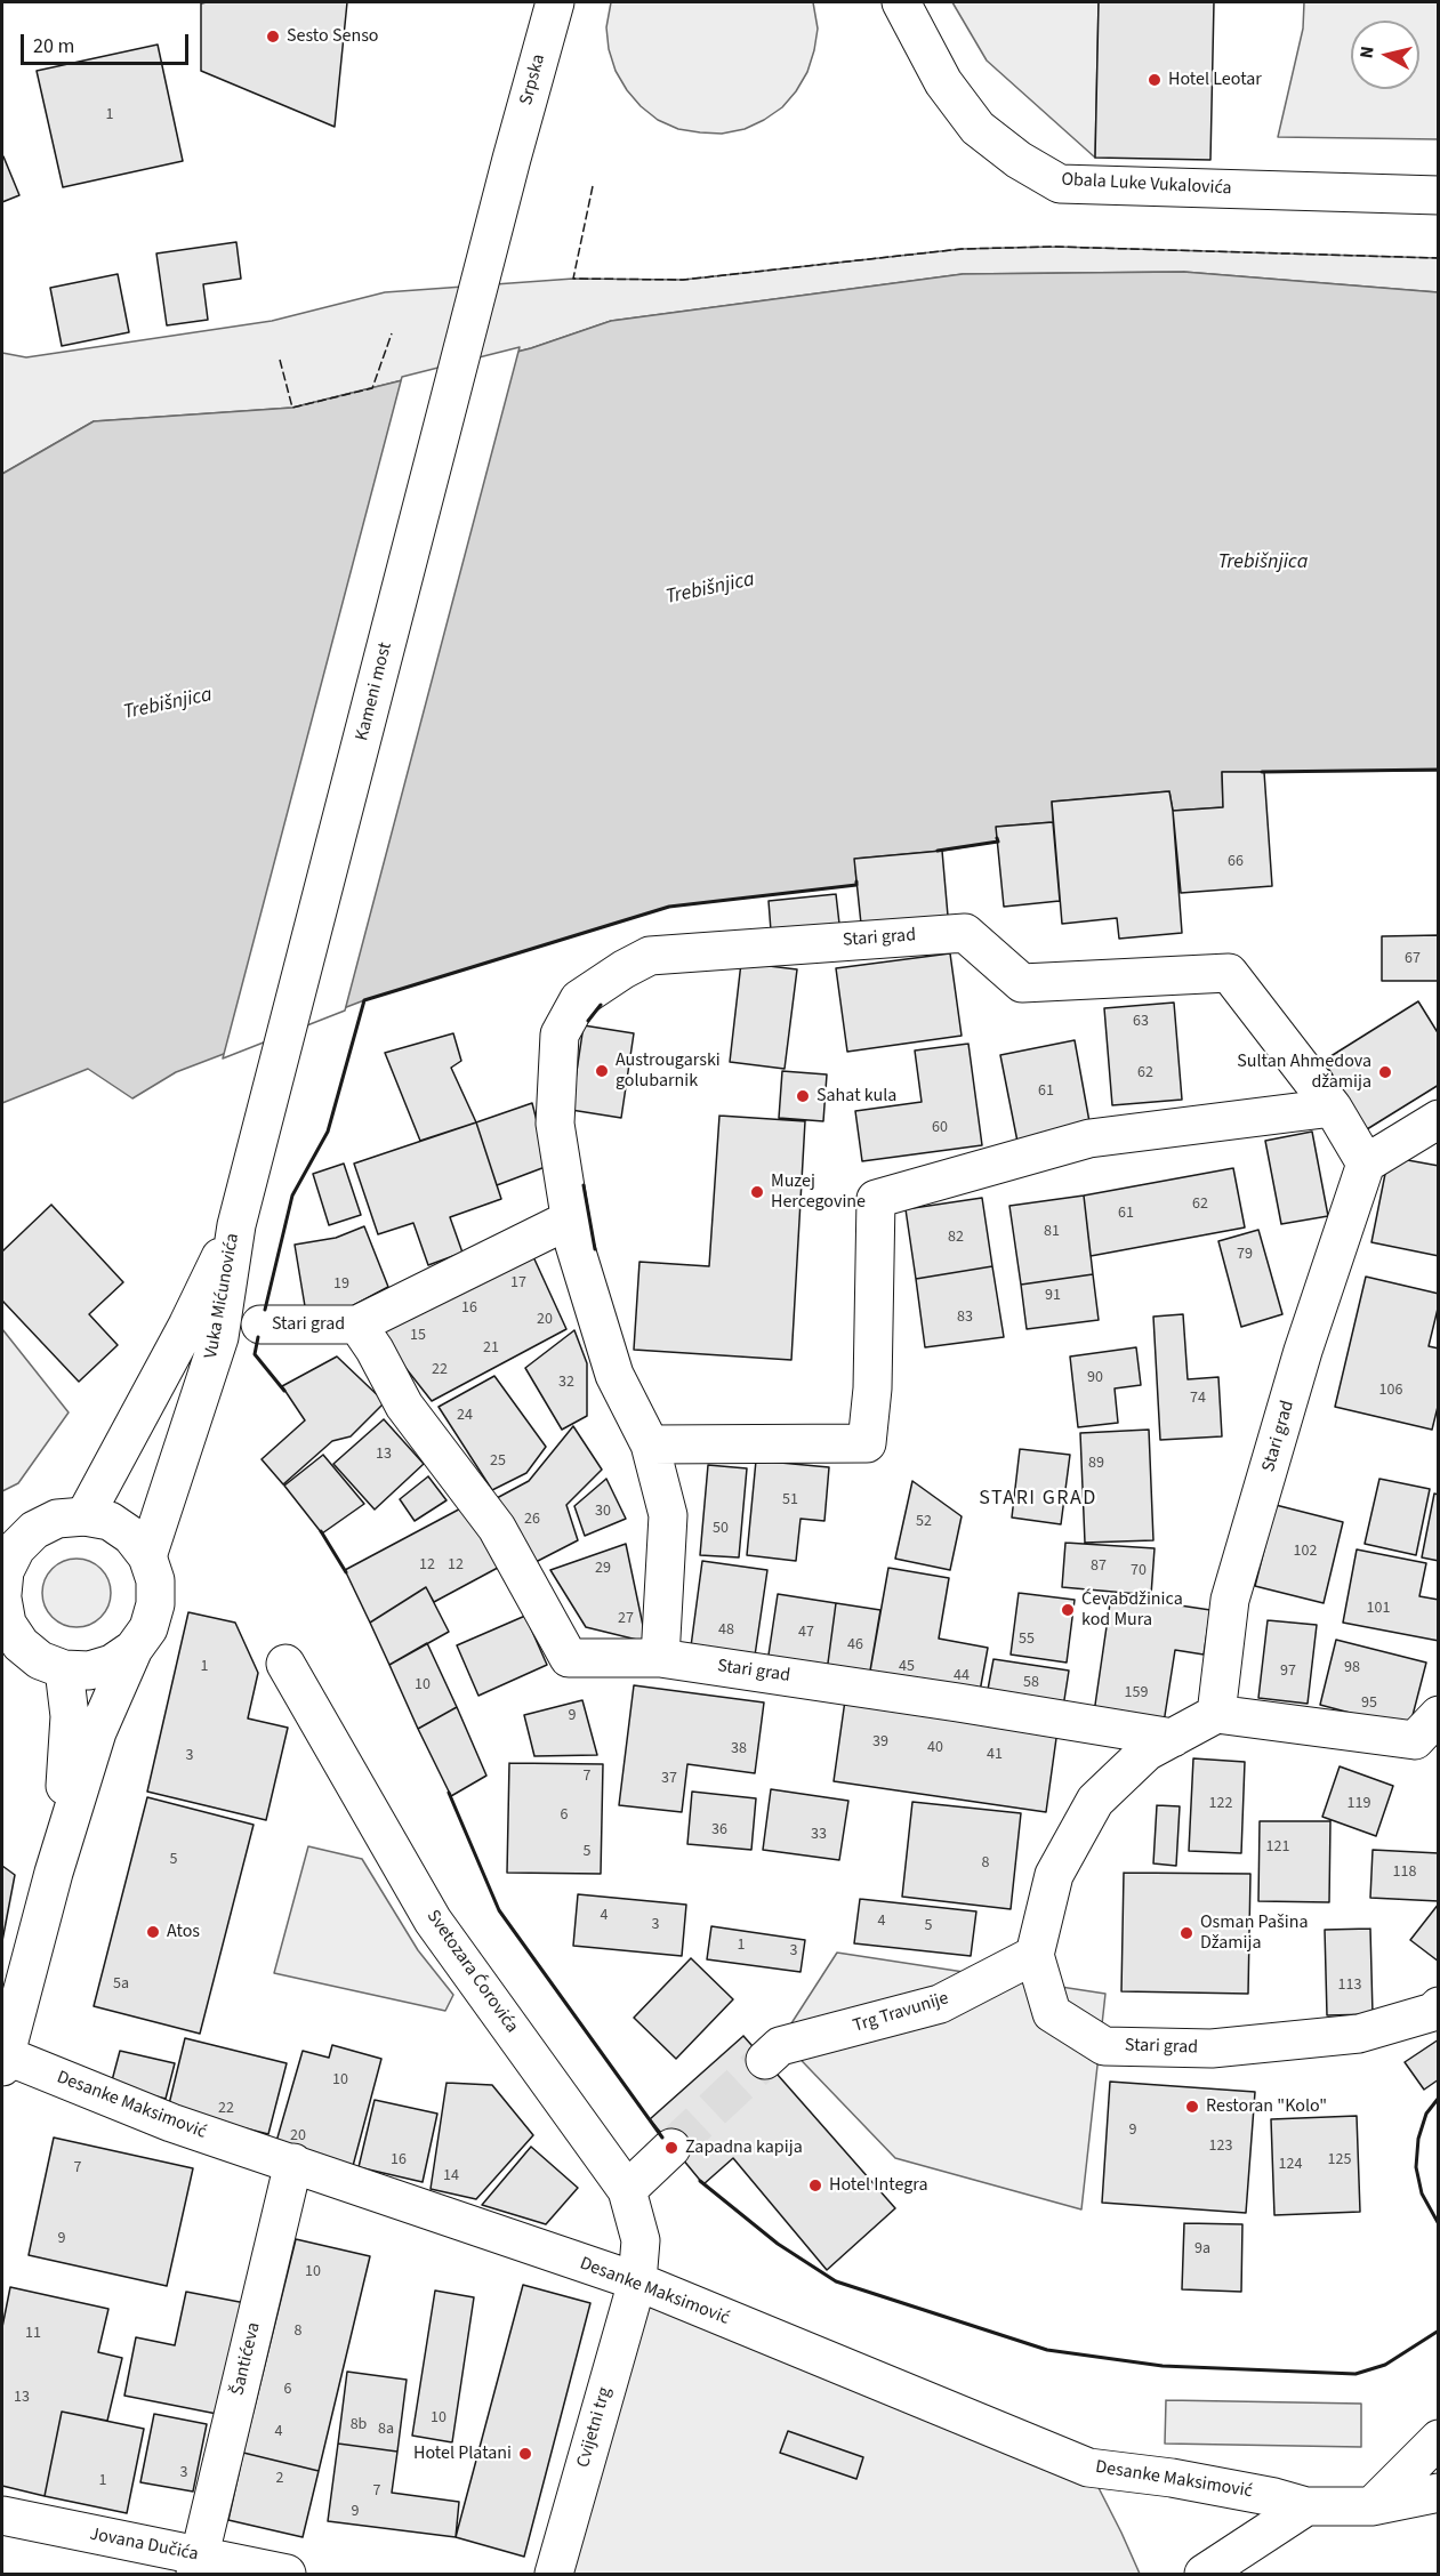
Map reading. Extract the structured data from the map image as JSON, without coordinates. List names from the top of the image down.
{
  "streets": {
    "street": [
      "Srpska",
      "Obala Luke Vukalovića",
      "Kameni most",
      "Stari grad",
      "Vuka Mićunovića",
      "Svetozara Ćorovića",
      "Trg Travunije",
      "Desanke Maksimović",
      "Šantićeva",
      "Cvijetni trg",
      "Jovana Dučića"
    ]
  },
  "crossings": [
    ["Srpska", "Kameni most"],
    ["Kameni most", "Vuka Mićunovića"],
    ["Stari grad", "Trg Travunije"],
    ["Svetozara Ćorovića", "Desanke Maksimović"],
    ["Svetozara Ćorovića", "Cvijetni trg"],
    ["Desanke Maksimović", "Šantićeva"],
    ["Desanke Maksimović", "Cvijetni trg"],
    ["Šantićeva", "Jovana Dučića"]
  ],
  "districts": ["STARI GRAD"],
  "water": ["Trebišnjica"],
  "places": [
    "Sesto Senso",
    "Hotel Leotar",
    "Austrougarski golubarnik",
    "Sultan Ahmedova džamija",
    "Sahat kula",
    "Muzej Hercegovine",
    "Ćevabdžinica kod Mura",
    "Atos",
    "Osman Pašina Džamija",
    "Restoran \"Kolo\"",
    "Zapadna kapija",
    "Hotel Integra",
    "Hotel Platani"
  ],
  "house_numbers": [
    "1",
    "66",
    "67",
    "63",
    "62",
    "61",
    "60",
    "62",
    "61",
    "81",
    "82",
    "79",
    "17",
    "19",
    "91",
    "16",
    "83",
    "20",
    "15",
    "21",
    "22",
    "90",
    "32",
    "106",
    "74",
    "24",
    "13",
    "25",
    "89",
    "51",
    "30",
    "26",
    "52",
    "50",
    "102",
    "12",
    "12",
    "87",
    "29",
    "70",
    "101",
    "27",
    "48",
    "47",
    "55",
    "46",
    "1",
    "45",
    "98",
    "97",
    "44",
    "58",
    "10",
    "159",
    "95",
    "9",
    "39",
    "40",
    "38",
    "41",
    "3",
    "7",
    "37",
    "122",
    "119",
    "6",
    "36",
    "33",
    "121",
    "5",
    "5",
    "8",
    "118",
    "4",
    "4",
    "3",
    "5",
    "1",
    "3",
    "5a",
    "113",
    "10",
    "22",
    "9",
    "20",
    "123",
    "16",
    "125",
    "124",
    "7",
    "14",
    "9",
    "9a",
    "10",
    "8",
    "11",
    "6",
    "13",
    "10",
    "8b",
    "8a",
    "4",
    "3",
    "2",
    "1",
    "7",
    "9"
  ],
  "scale_bar": "20 m",
  "north": "left"
}
